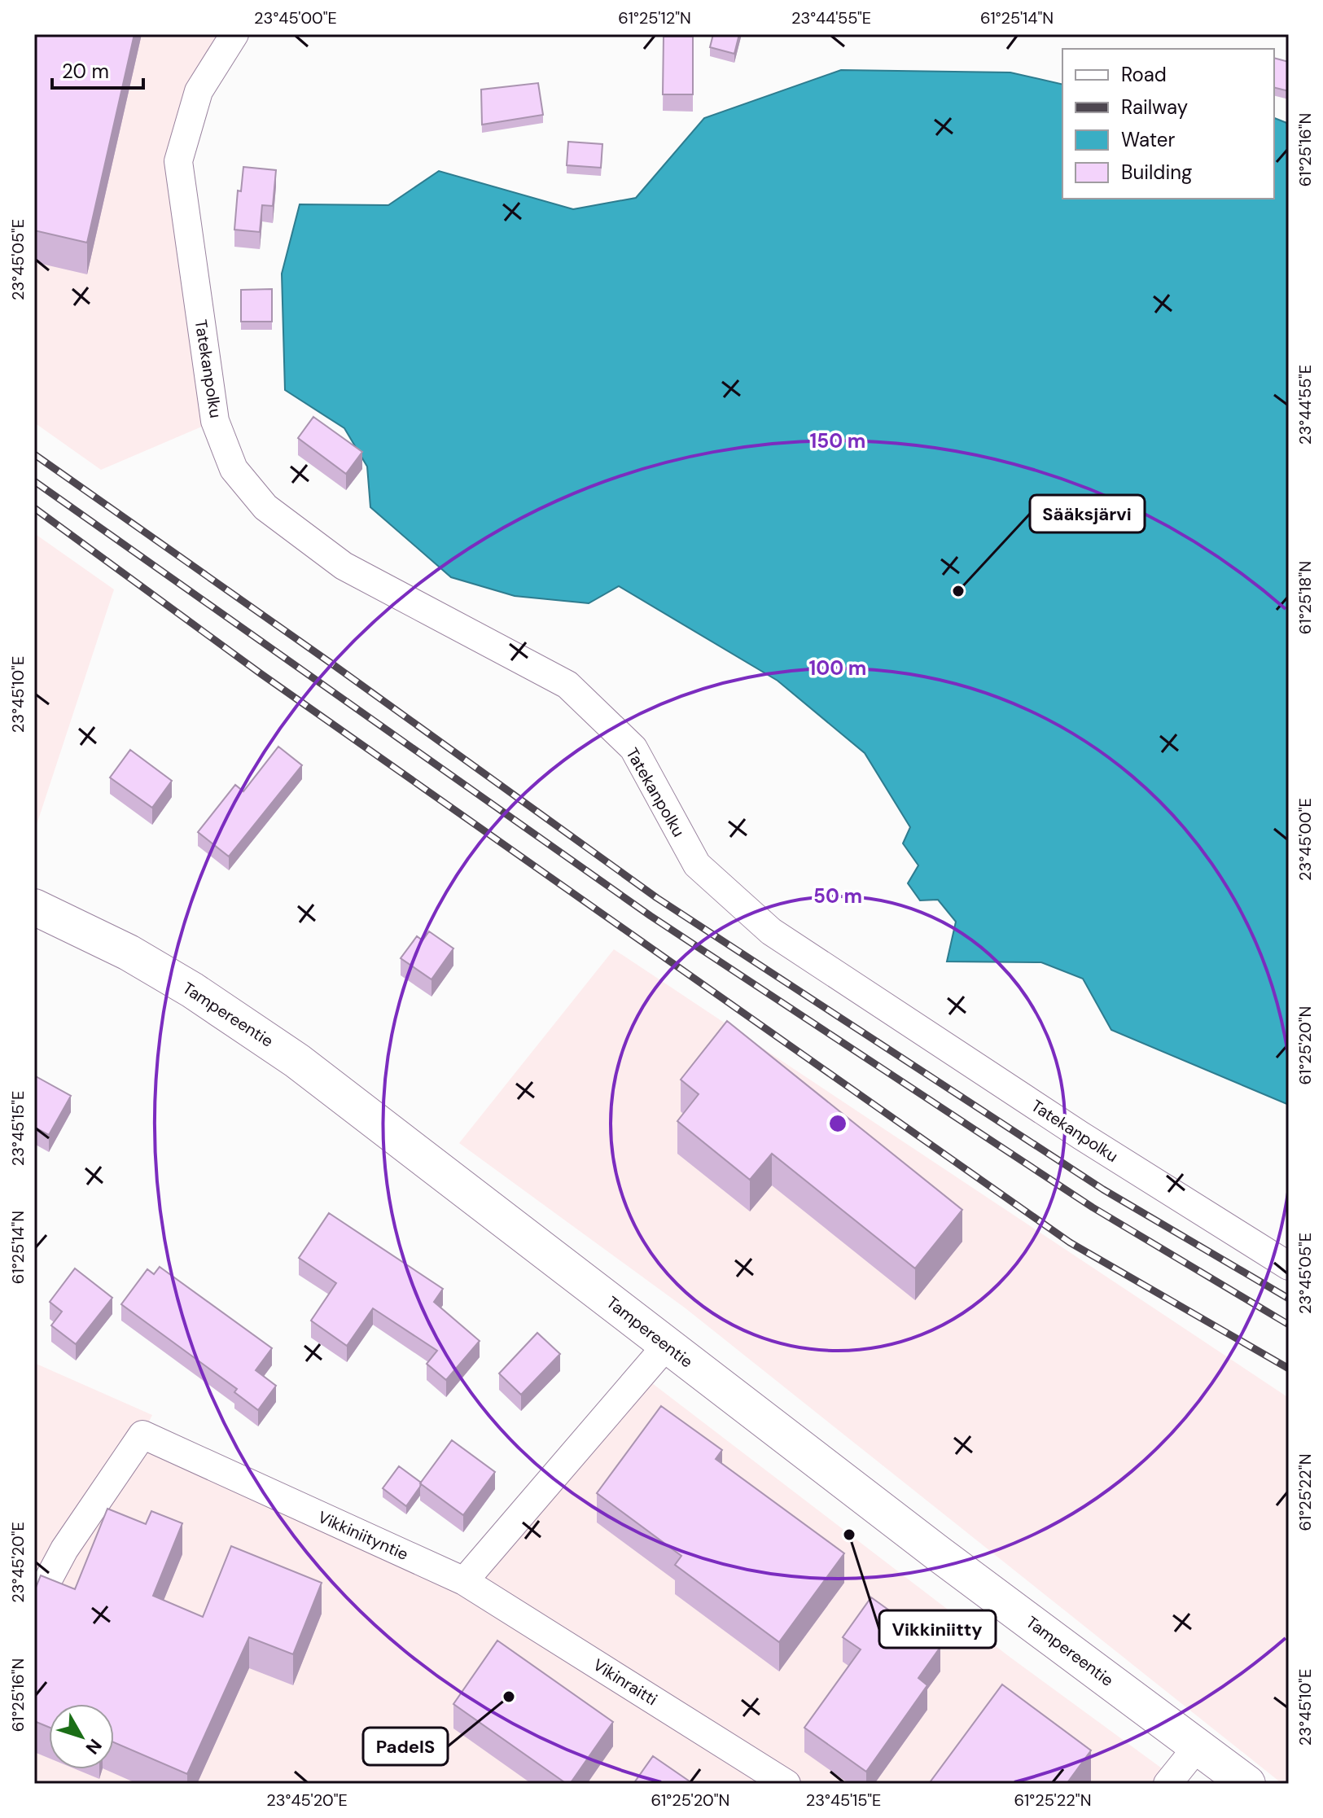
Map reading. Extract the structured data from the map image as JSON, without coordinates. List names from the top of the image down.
{
  "streets": {
    "main road": ["Tampereentie"],
    "street": ["Tatekanpolku", "Vikkiniityntie", "Vikinraitti"]
  },
  "crossings": [
    ["Vikkiniityntie", "Vikinraitti"]
  ],
  "places": ["Sääksjärvi", "Vikkiniitty", "PadelS"],
  "legend": [
    "Road",
    "Railway",
    "Water",
    "Building"
  ],
  "scale_bar": "20 m",
  "north": "bottom right",
  "coordinates": [
    "23°45'00\"E",
    "61°25'12\"N",
    "23°44'55\"E",
    "61°25'14\"N",
    "61°25'16\"N",
    "23°45'05\"E",
    "61°25'18\"N",
    "23°45'10\"E",
    "61°25'20\"N",
    "23°45'15\"E",
    "61°25'22\"N",
    "23°45'20\"E"
  ],
  "rings": ["150 m", "100 m", "50 m"]
}
